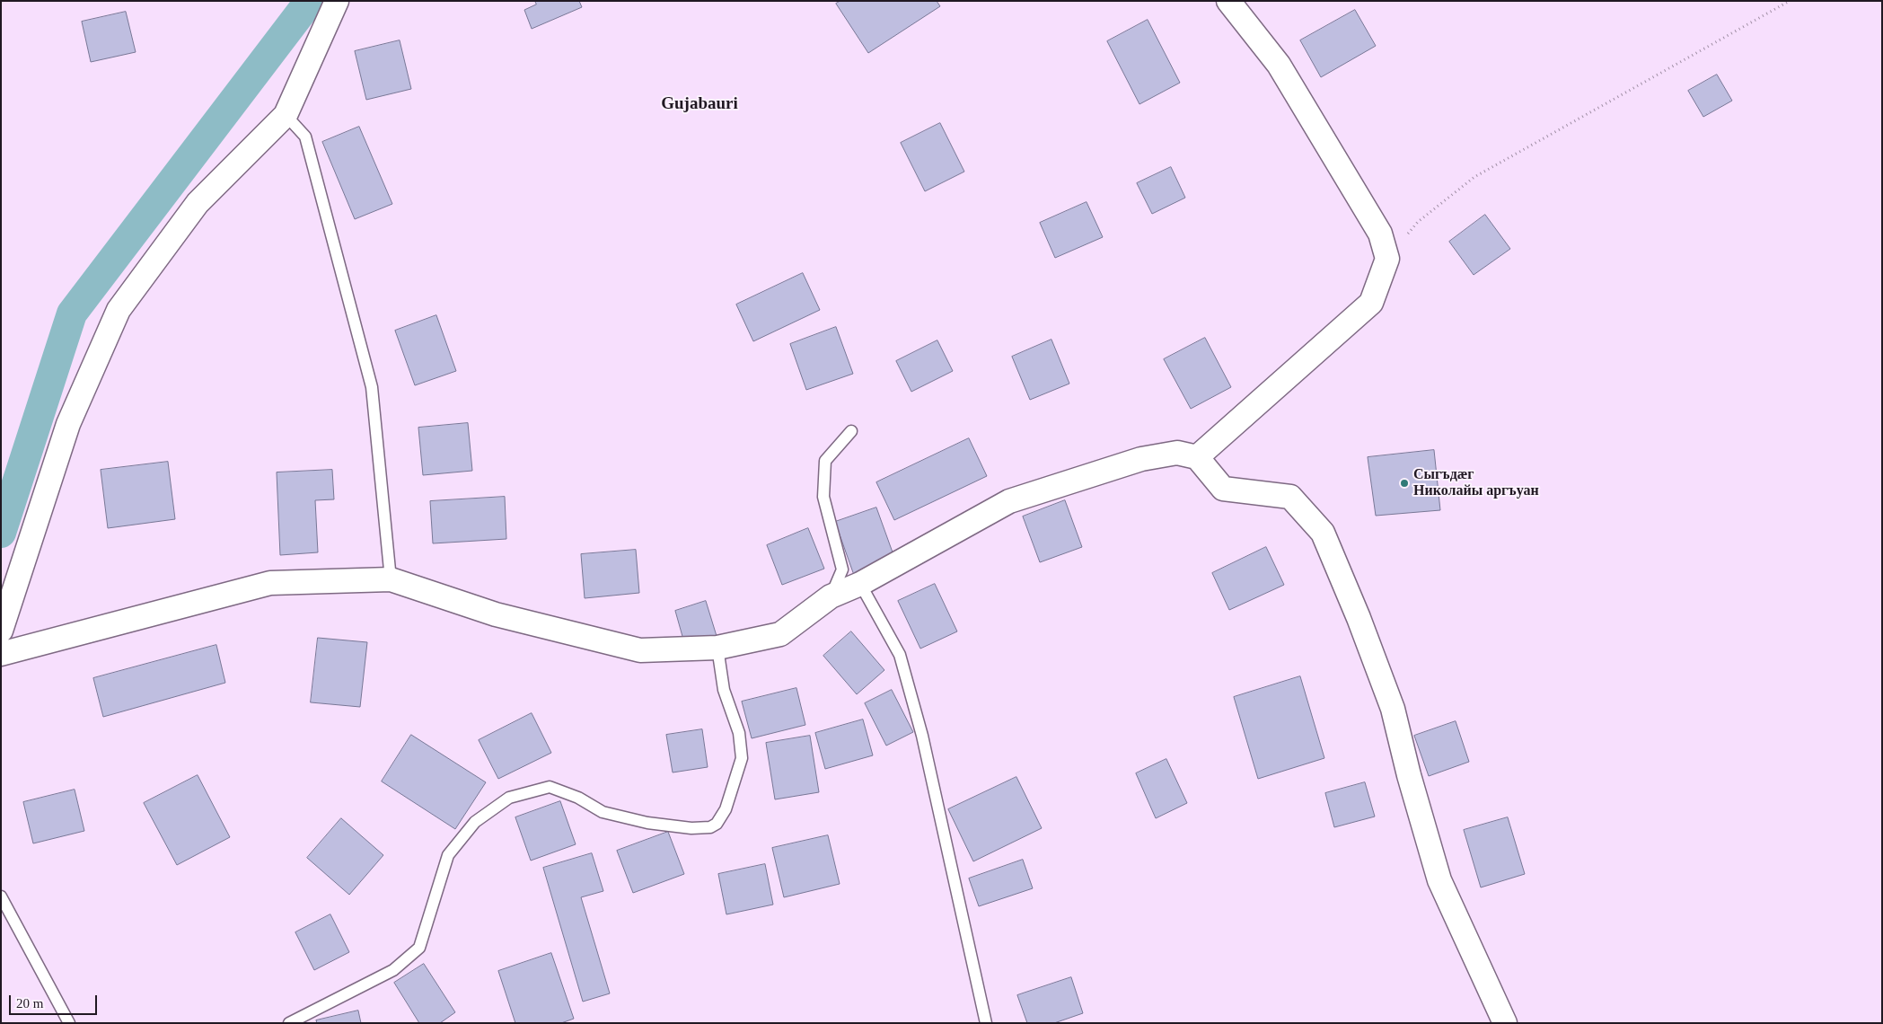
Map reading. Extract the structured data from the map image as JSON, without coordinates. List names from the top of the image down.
{
  "districts": ["Gujabauri"],
  "places": ["Сыгъдæг Николайы аргъуан"],
  "scale_bar": "20 m"
}
